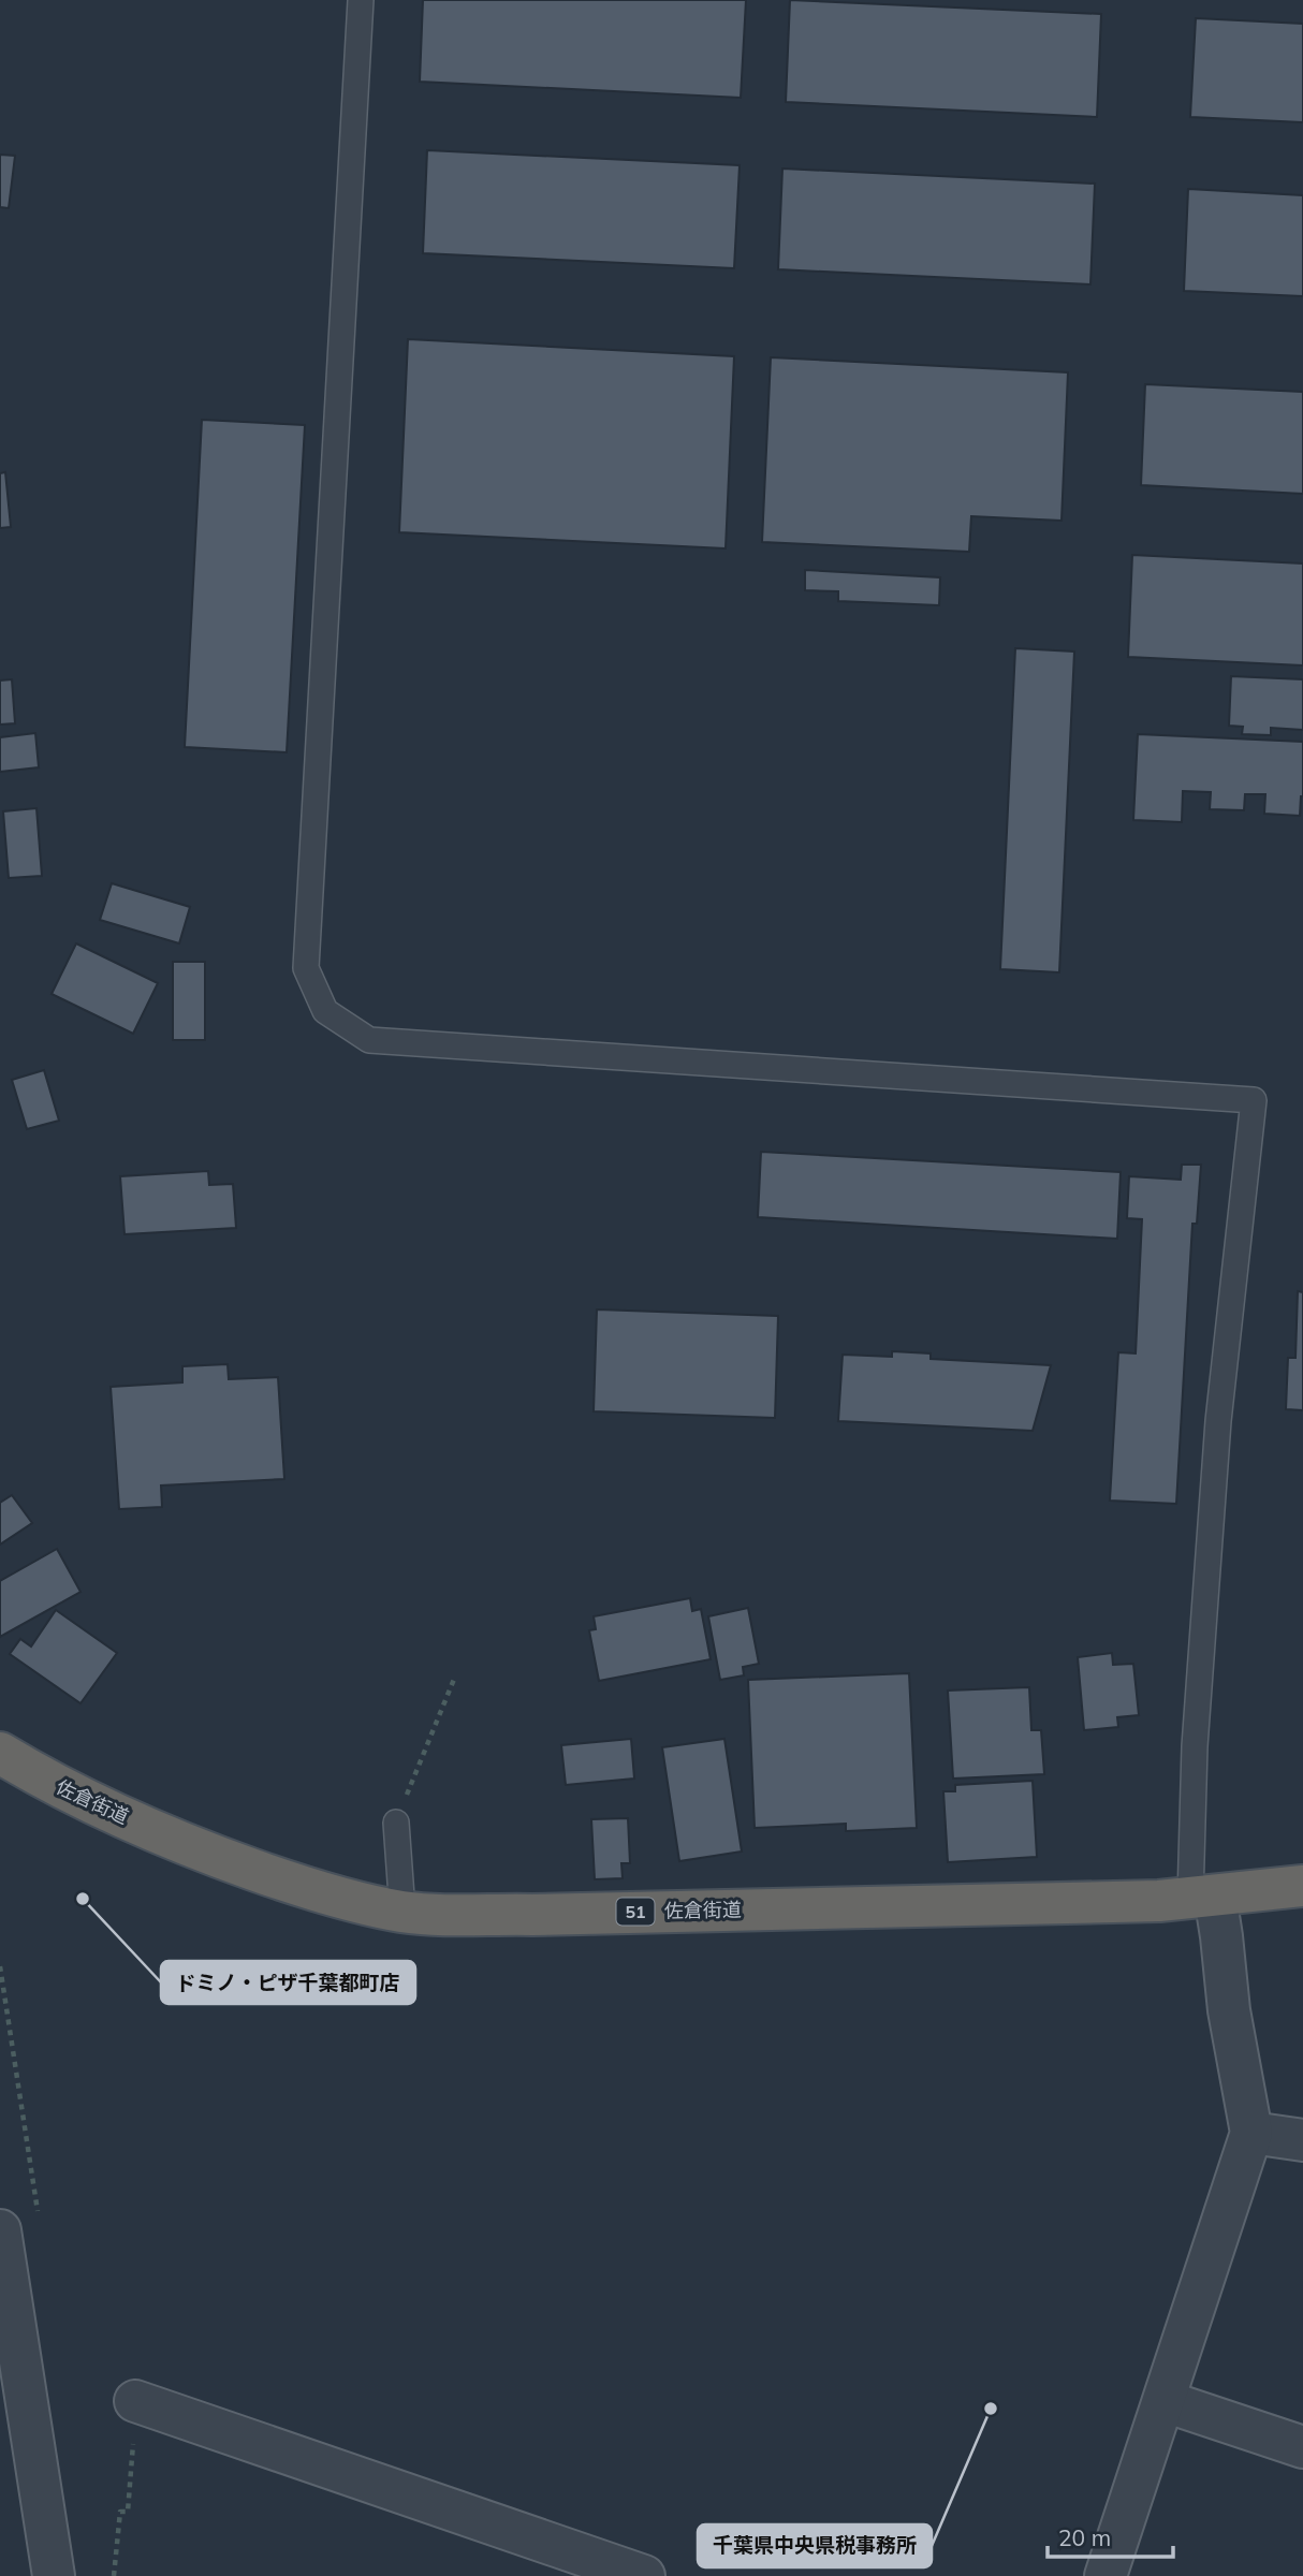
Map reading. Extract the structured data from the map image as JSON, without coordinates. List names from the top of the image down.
{
  "streets": {
    "highway": ["佐倉街道", "51"]
  },
  "places": ["ドミノ・ピザ千葉都町店", "千葉県中央県税事務所"],
  "scale_bar": "20 m"
}
